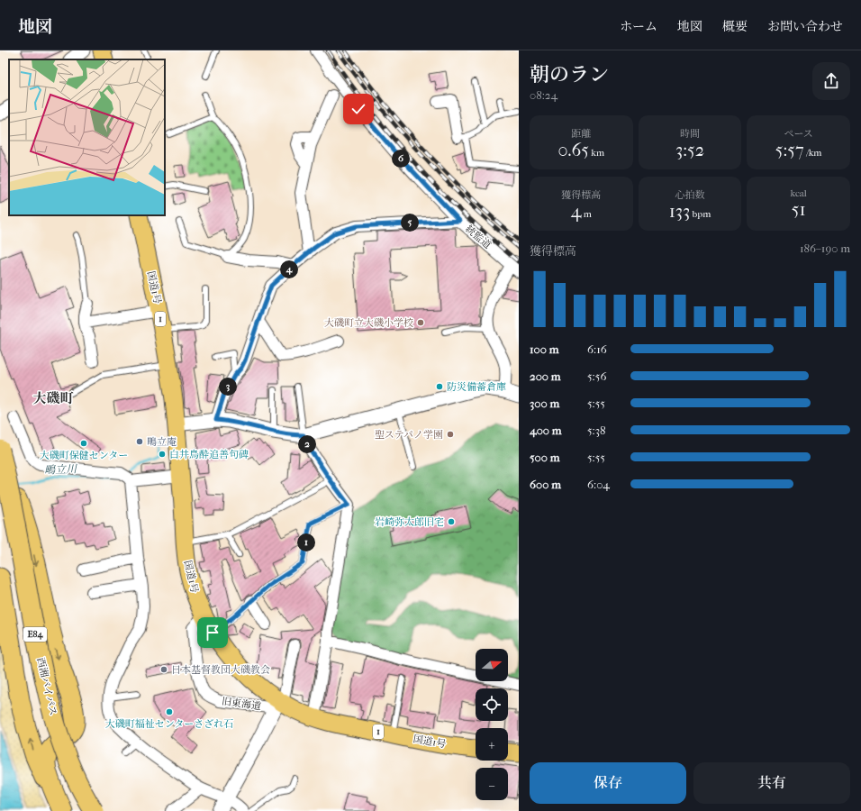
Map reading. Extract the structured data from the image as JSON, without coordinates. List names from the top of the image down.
{
  "streets": {
    "highway": [
      "国道1号",
      "1",
      "E84",
      "西湘バイパス"
    ],
    "street": ["統監道", "旧東海道"]
  },
  "crossings": [
    ["国道1号", "旧東海道"]
  ],
  "districts": ["大磯町"],
  "water": ["鴫立川"],
  "places": [
    "大磯町立大磯小学校",
    "防災備蓄倉庫",
    "聖ステパノ学園",
    "鴫立庵",
    "大磯町保健センター",
    "白井鳥酔追善句碑",
    "岩崎弥太郎旧宅",
    "日本基督教団大磯教会",
    "大磯町福祉センターさざれ石"
  ],
  "north": "right",
  "page": {
    "header": "地図",
    "nav": [
      "ホーム",
      "地図",
      "概要",
      "お問い合わせ"
    ],
    "heading": ["朝のラン", "08:24"],
    "stats": [
      ["距離", "0.65 km"],
      ["時間", "3:52"],
      ["ペース", "5:57 /km"],
      ["獲得標高", "4 m"],
      ["心拍数", "133 bpm"],
      ["kcal", "51"]
    ],
    "pins": [
      "6",
      "5",
      "4",
      "3",
      "2",
      "1"
    ],
    "chart": ["獲得標高", "186–190 m"],
    "list": [
      {
        "name": "100 m",
        "note": "6:16"
      },
      {
        "name": "200 m",
        "note": "5:56"
      },
      {
        "name": "300 m",
        "note": "5:55"
      },
      {
        "name": "400 m",
        "note": "5:38"
      },
      {
        "name": "500 m",
        "note": "5:55"
      },
      {
        "name": "600 m",
        "note": "6:04"
      }
    ],
    "map_buttons": ["+", "−"],
    "buttons": ["保存", "共有"]
  }
}
